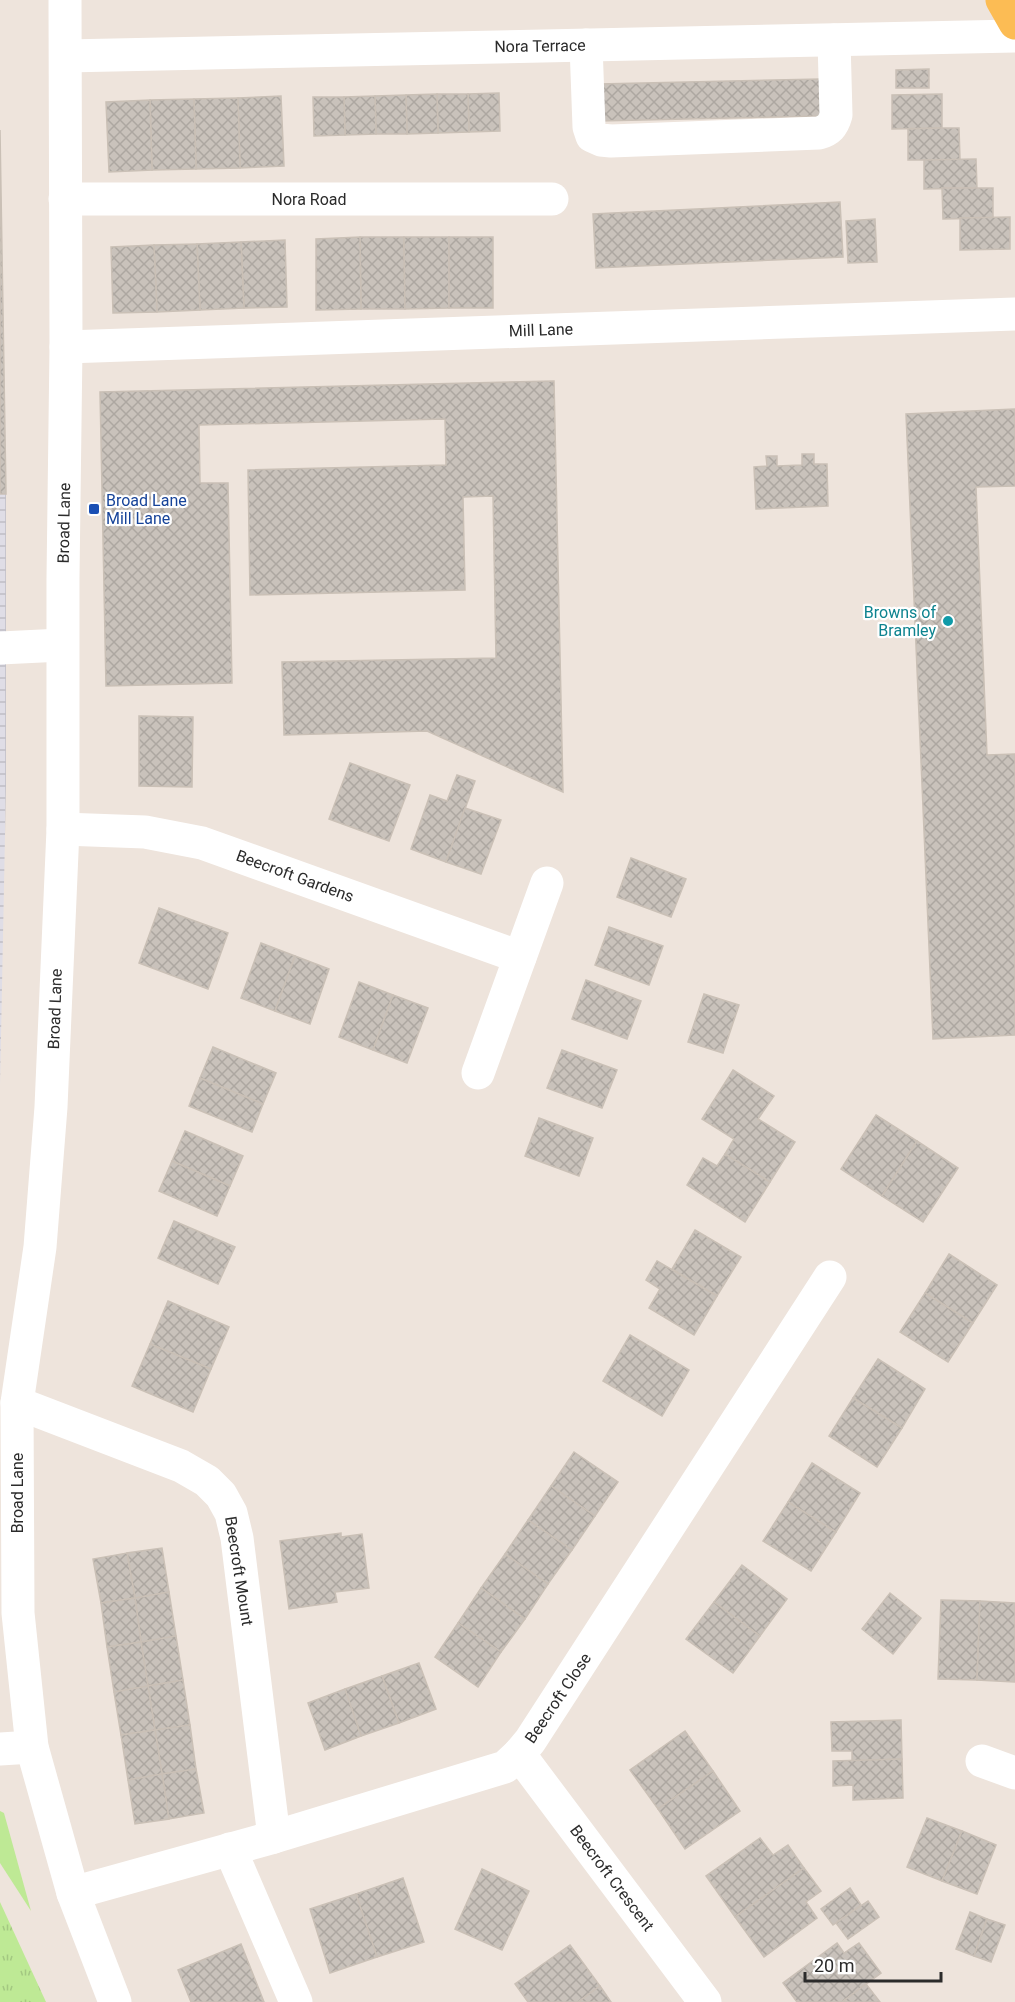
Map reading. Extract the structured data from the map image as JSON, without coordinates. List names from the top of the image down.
{
  "streets": {
    "street": [
      "Nora Terrace",
      "Nora Road",
      "Mill Lane",
      "Broad Lane",
      "Beecroft Gardens",
      "Beecroft Mount",
      "Beecroft Close",
      "Beecroft Crescent"
    ]
  },
  "crossings": [
    ["Nora Terrace", "Broad Lane"],
    ["Nora Road", "Broad Lane"],
    ["Mill Lane", "Broad Lane"],
    ["Broad Lane", "Beecroft Gardens"],
    ["Broad Lane", "Beecroft Mount"],
    ["Broad Lane", "Beecroft Close"],
    ["Beecroft Mount", "Beecroft Close"],
    ["Beecroft Close", "Beecroft Crescent"]
  ],
  "places": {
    "transit": ["Broad Lane Mill Lane"],
    "other": ["Browns of Bramley"]
  },
  "scale_bar": "20 m"
}
